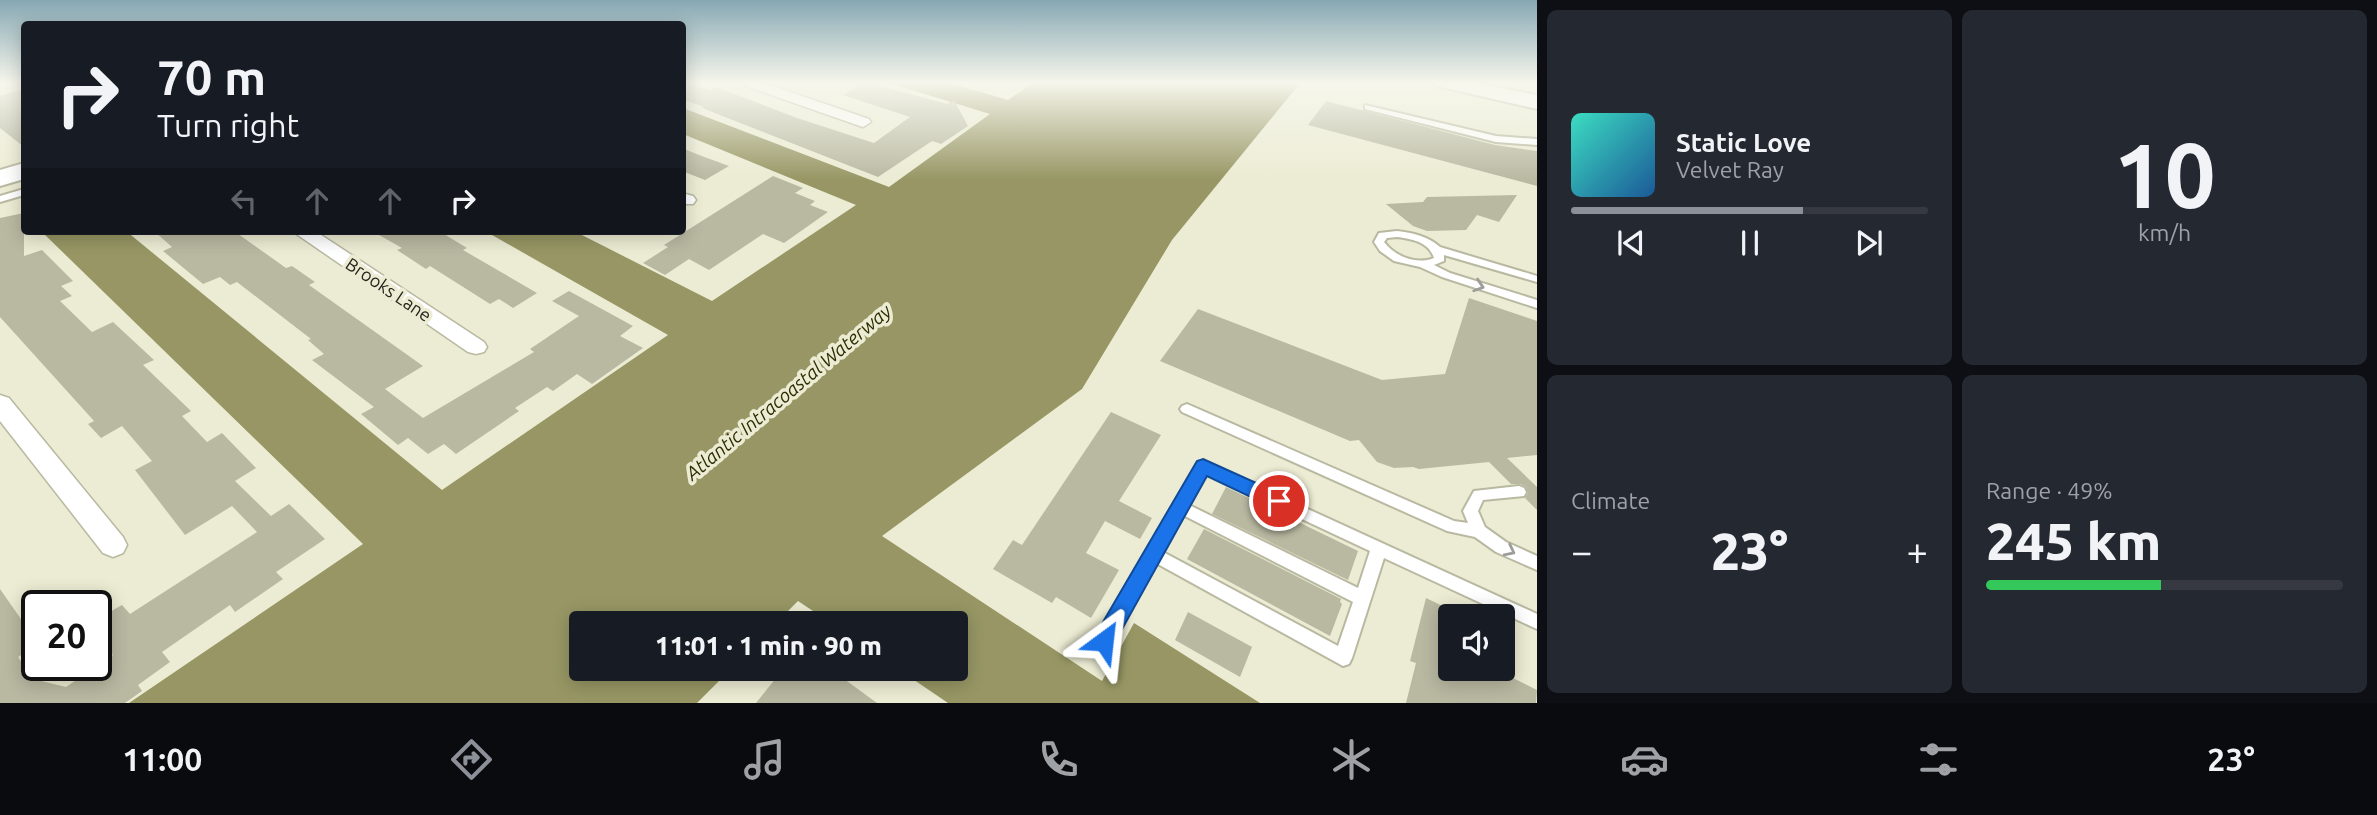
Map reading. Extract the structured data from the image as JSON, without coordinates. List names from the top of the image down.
{
  "streets": {
    "street": ["Brooks Lane"]
  },
  "water": ["Atlantic Intracoastal Waterway"],
  "page": {
    "tile": [
      ["10", "km/h"],
      "Climate",
      ["Range · 49%", "245 km"]
    ],
    "turn": ["70 m", "Turn right"],
    "song": ["Static Love", "Velvet Ray"],
    "heat": ["−", "23°", "+"],
    "limit": "20",
    "trip": "11:01 · 1 min · 90 m",
    "tabs": ["11:00", "23°"]
  }
}
